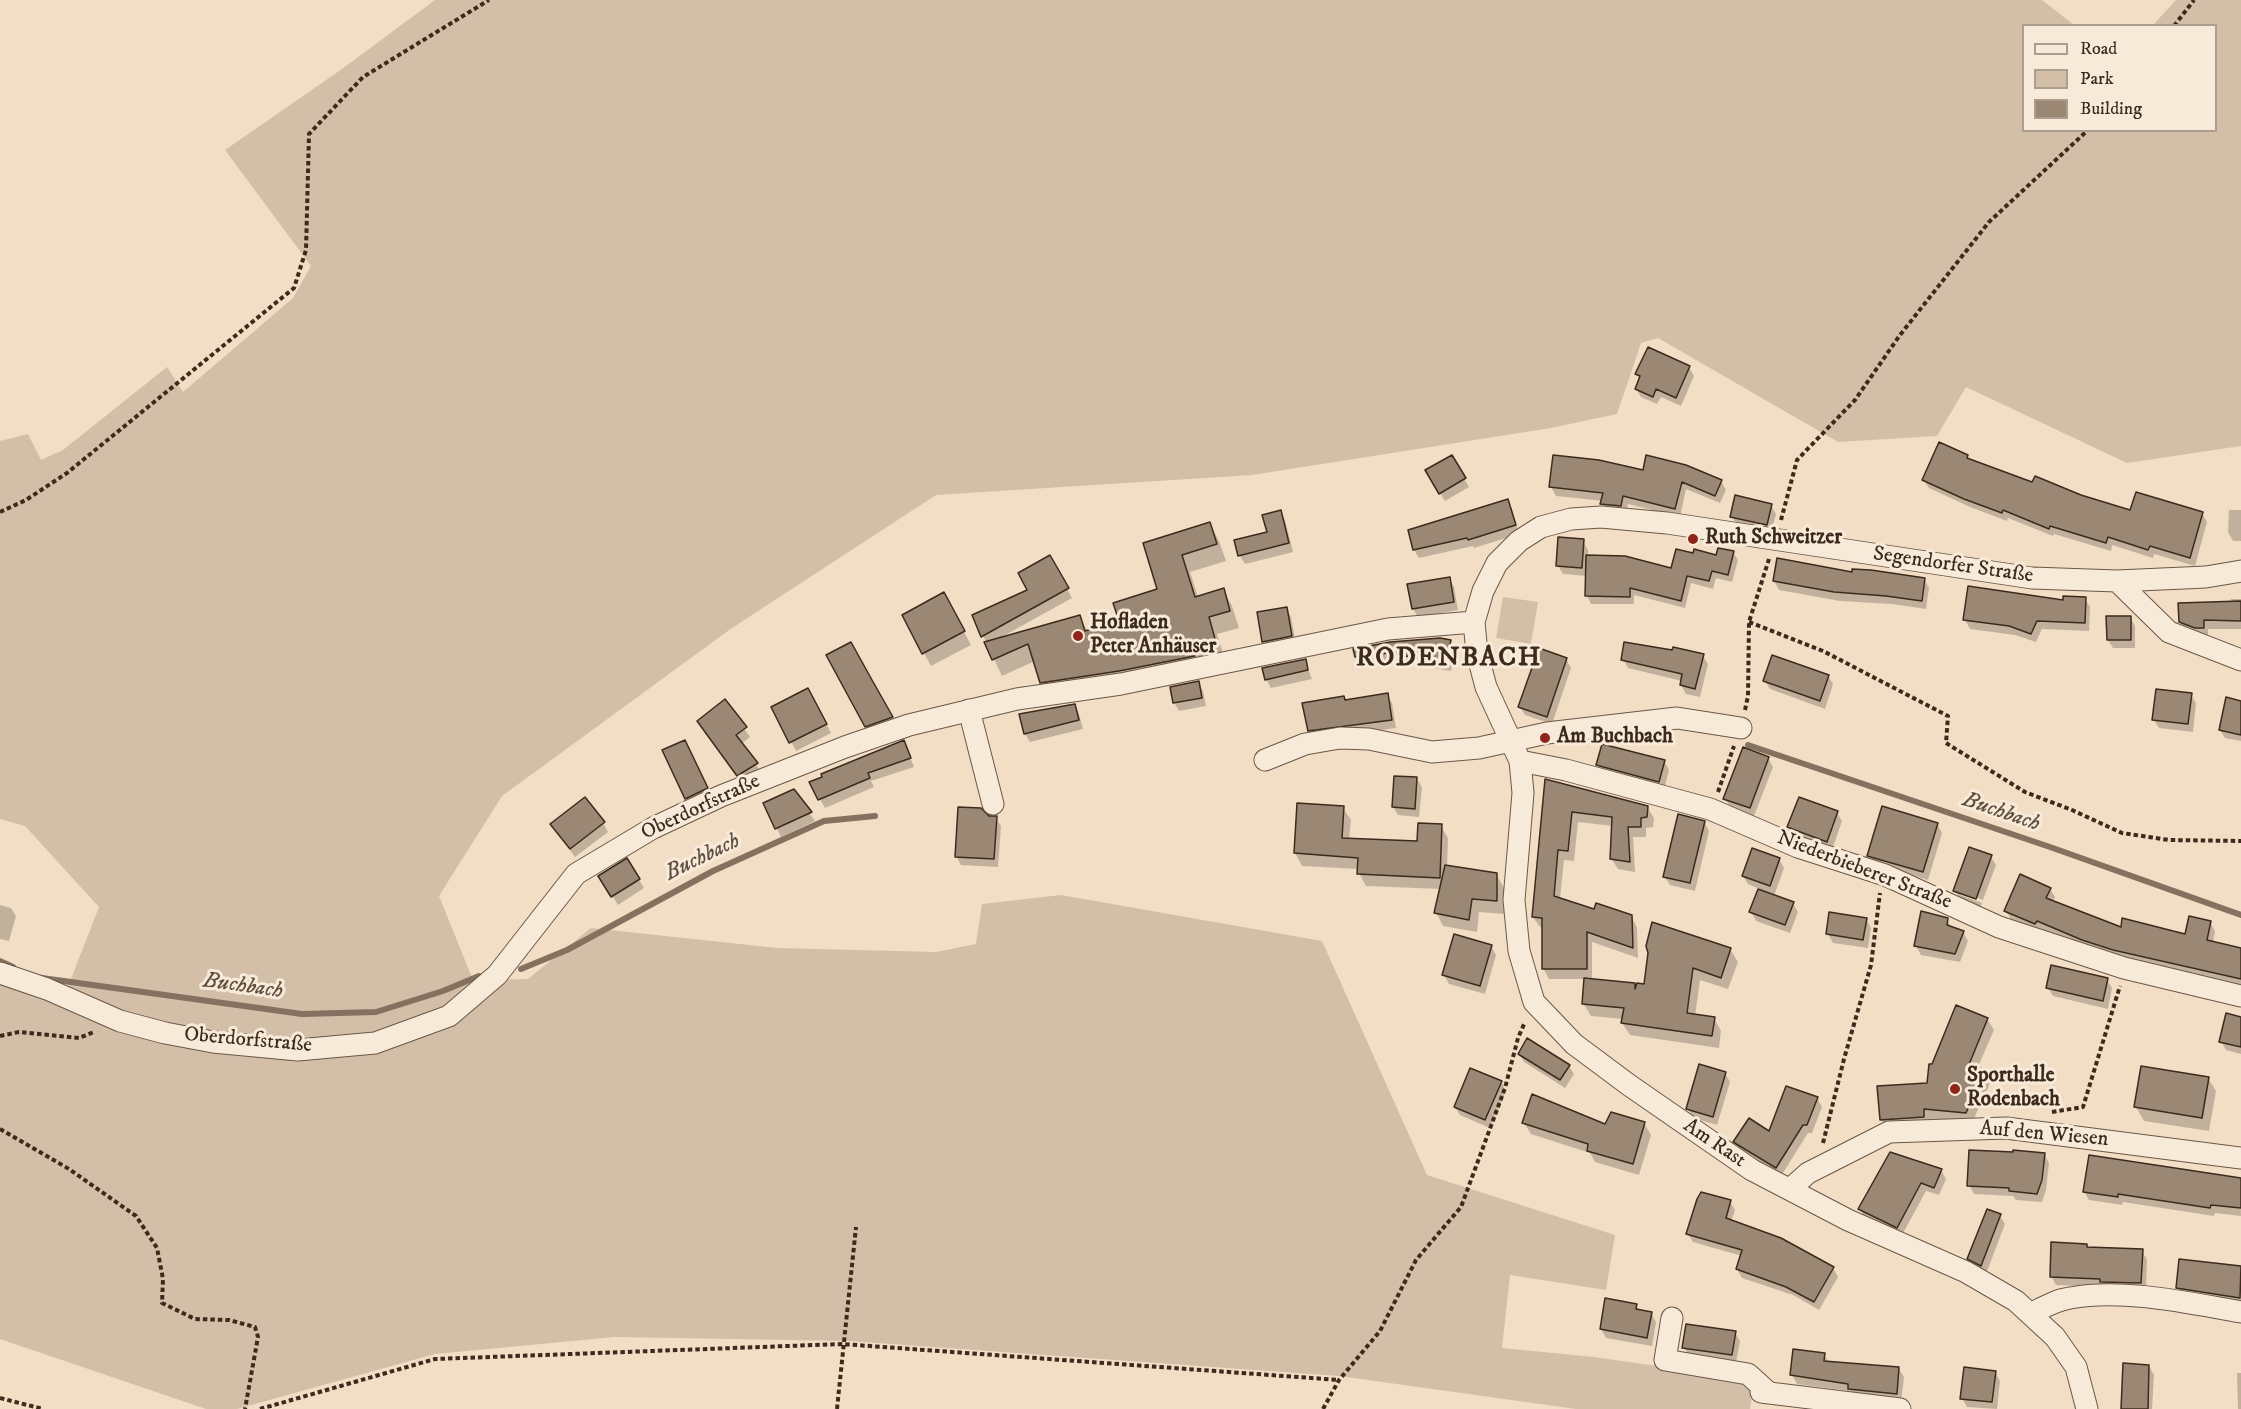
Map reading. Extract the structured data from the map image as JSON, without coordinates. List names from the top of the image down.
{
  "streets": {
    "street": [
      "Segendorfer Straße",
      "Oberdorfstraße",
      "Niederbieberer Straße",
      "Auf den Wiesen",
      "Am Rast"
    ]
  },
  "crossings": [
    ["Segendorfer Straße", "Oberdorfstraße"],
    ["Segendorfer Straße", "Niederbieberer Straße"],
    ["Segendorfer Straße", "Am Rast"],
    ["Niederbieberer Straße", "Am Rast"],
    ["Auf den Wiesen", "Am Rast"]
  ],
  "districts": ["RODENBACH"],
  "water": ["Buchbach"],
  "places": [
    "Ruth Schweitzer",
    "Hofladen Peter Anhäuser",
    "Am Buchbach",
    "Sporthalle Rodenbach"
  ],
  "legend": ["Road", "Park", "Building"]
}
